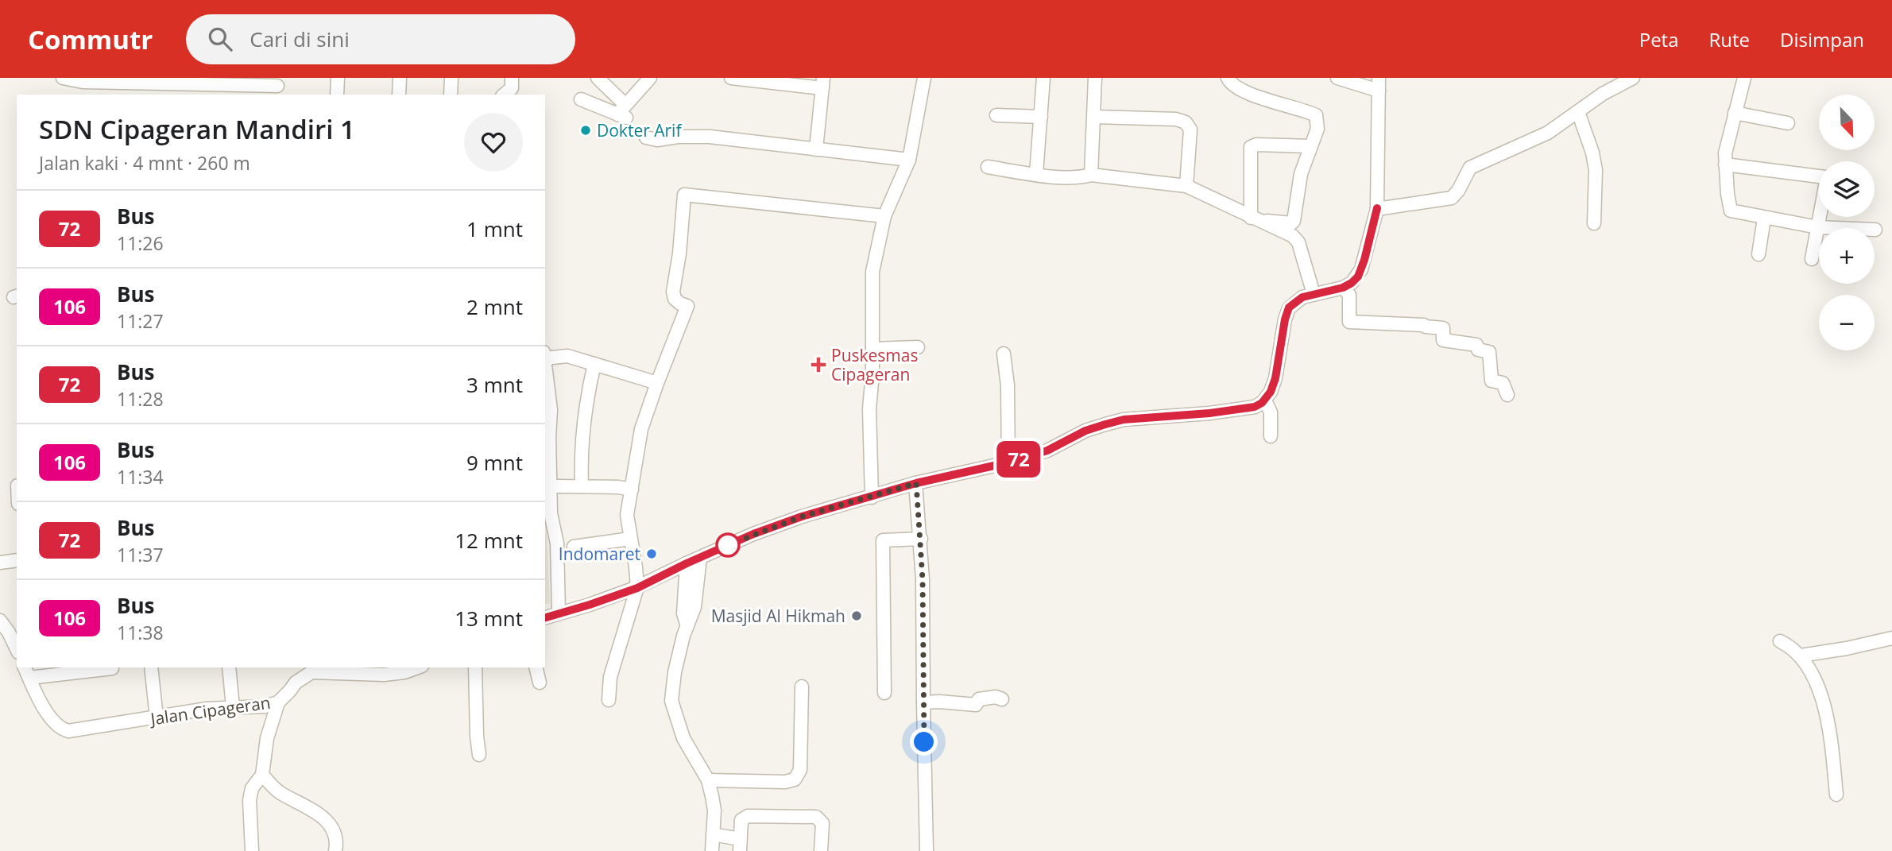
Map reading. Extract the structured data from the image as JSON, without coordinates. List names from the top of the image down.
{
  "streets": {
    "street": ["Jalan Cipageran"]
  },
  "places": {
    "other": ["Dokter Arif", "Indomaret", "Masjid Al Hikmah"],
    "health": ["Puskesmas Cipageran"]
  },
  "lines": ["bus line 72"],
  "north": "bottom right",
  "page": {
    "header": "Commutr",
    "search": "Cari di sini",
    "nav": ["Peta", "Rute", "Disimpan"],
    "on_map": "72",
    "map_buttons": ["+", "−"],
    "heading": ["SDN Cipageran Mandiri 1", "Jalan kaki · 4 mnt · 260 m"],
    "list": [
      {
        "mark": "72",
        "name": "Bus",
        "note": "11:26",
        "value": "1 mnt"
      },
      {
        "mark": "106",
        "name": "Bus",
        "note": "11:27",
        "value": "2 mnt"
      },
      {
        "mark": "72",
        "name": "Bus",
        "note": "11:28",
        "value": "3 mnt"
      },
      {
        "mark": "106",
        "name": "Bus",
        "note": "11:34",
        "value": "9 mnt"
      },
      {
        "mark": "72",
        "name": "Bus",
        "note": "11:37",
        "value": "12 mnt"
      },
      {
        "mark": "106",
        "name": "Bus",
        "note": "11:38",
        "value": "13 mnt"
      }
    ]
  }
}
